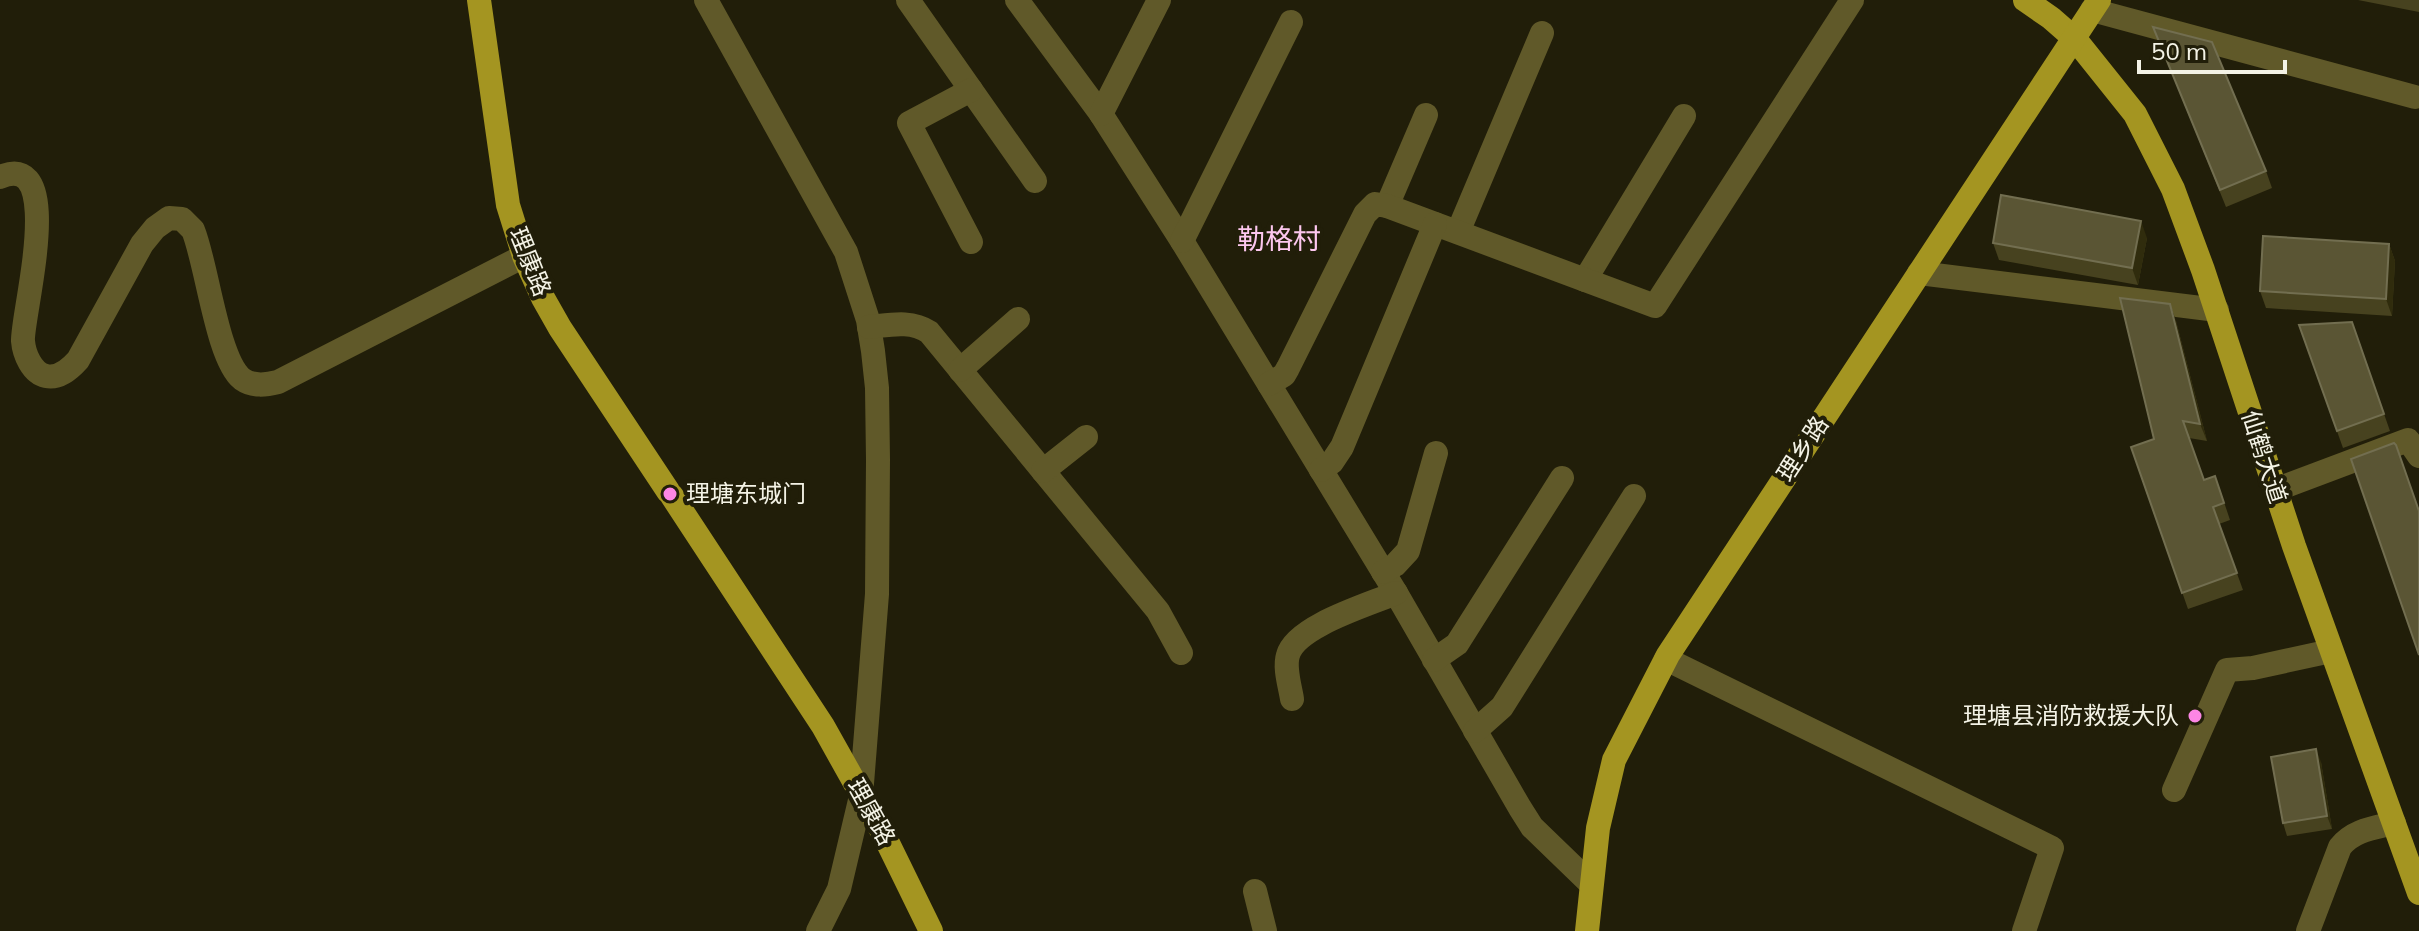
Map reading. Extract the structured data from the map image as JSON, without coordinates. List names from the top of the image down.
{
  "streets": {
    "main road": ["理康路", "理乡路", "仙鹤大道"]
  },
  "crossings": [
    ["理乡路", "仙鹤大道"]
  ],
  "districts": ["勒格村"],
  "places": ["理塘东城门", "理塘县消防救援大队"],
  "scale_bar": "50 m"
}
